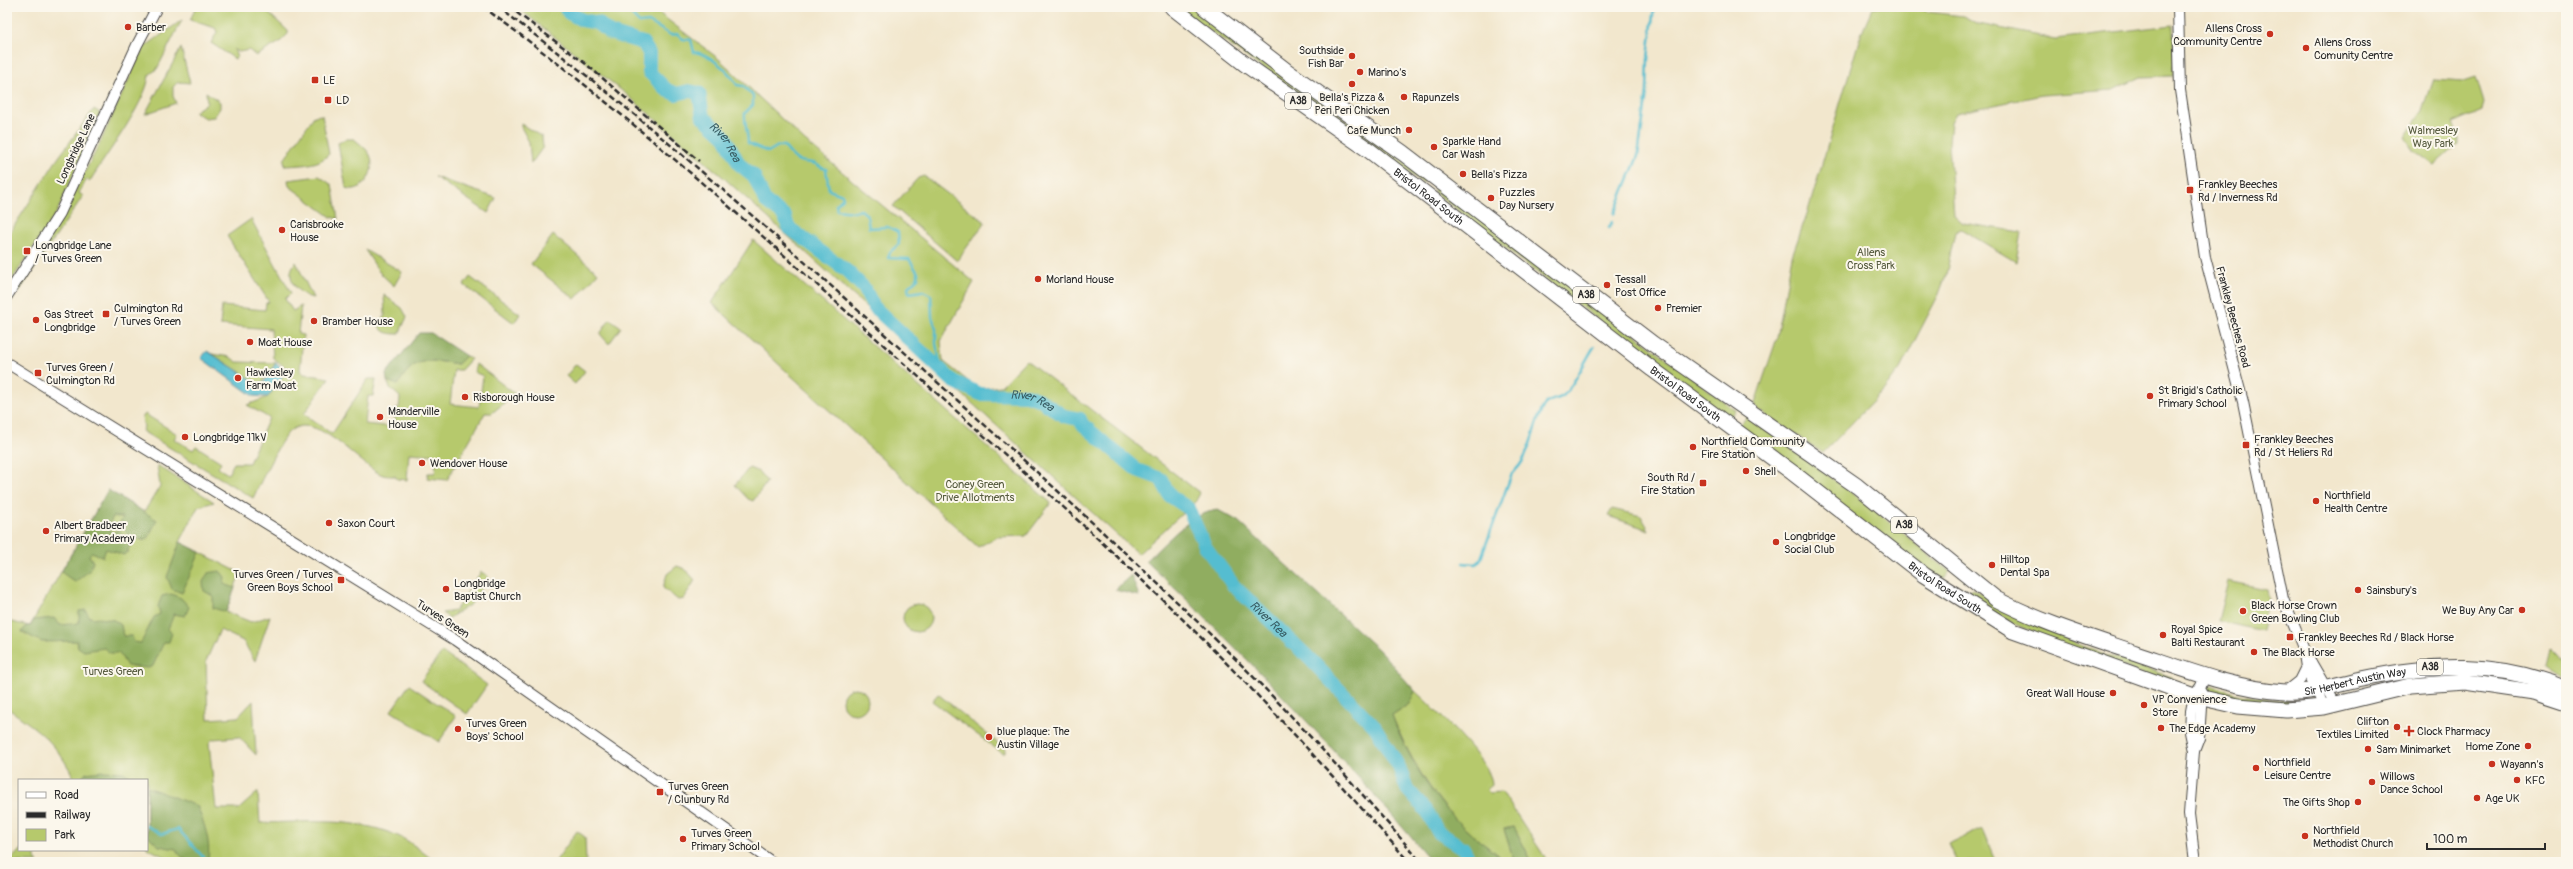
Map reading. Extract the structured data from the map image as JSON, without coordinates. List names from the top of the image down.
{
  "streets": {
    "highway": ["A38", "Bristol Road South", "Sir Herbert Austin Way"],
    "street": ["Longbridge Lane", "Frankley Beeches Road", "Turves Green"]
  },
  "crossings": [
    ["Bristol Road South", "Sir Herbert Austin Way"],
    ["Frankley Beeches Road", "Sir Herbert Austin Way"]
  ],
  "water": ["River Rea"],
  "parks": [
    "Walmesley Way Park",
    "Allens Cross Park",
    "Coney Green Drive Allotments",
    "Turves Green"
  ],
  "places": {
    "other": [
      "Barber",
      "Allens Cross Community Centre",
      "Allens Cross Comunity Centre",
      "Southside Fish Bar",
      "Marino's",
      "Bella's Pizza & Peri Peri Chicken",
      "Rapunzels",
      "Cafe Munch",
      "Sparkle Hand Car Wash",
      "Bella's Pizza",
      "Puzzles Day Nursery",
      "Carisbrooke House",
      "Morland House",
      "Tessall Post Office",
      "Premier",
      "Gas Street Longbridge",
      "Bramber House",
      "Moat House",
      "Hawkesley Farm Moat",
      "St Brigid's Catholic Primary School",
      "Risborough House",
      "Manderville House",
      "Longbridge 11kV",
      "Northfield Community Fire Station",
      "Wendover House",
      "Shell",
      "Northfield Health Centre",
      "Saxon Court",
      "Albert Bradbeer Primary Academy",
      "Longbridge Social Club",
      "Hilltop Dental Spa",
      "Longbridge Baptist Church",
      "Sainsbury's",
      "We Buy Any Car",
      "Black Horse Crown Green Bowling Club",
      "Royal Spice Balti Restaurant",
      "The Black Horse",
      "Great Wall House",
      "VP Convenience Store",
      "Clifton Textiles Limited",
      "The Edge Academy",
      "Turves Green Boys' School",
      "blue plaque: The Austin Village",
      "Home Zone",
      "Sam Minimarket",
      "Wayann's",
      "Northfield Leisure Centre",
      "KFC",
      "Willows Dance School",
      "Age UK",
      "The Gifts Shop",
      "Northfield Methodist Church",
      "Turves Green Primary School"
    ],
    "transit": [
      "LE",
      "LD",
      "Frankley Beeches Rd / Inverness Rd",
      "Longbridge Lane / Turves Green",
      "Culmington Rd / Turves Green",
      "Turves Green / Culmington Rd",
      "Frankley Beeches Rd / St Heliers Rd",
      "South Rd / Fire Station",
      "Turves Green / Turves Green Boys School",
      "Frankley Beeches Rd / Black Horse",
      "Turves Green / Clunbury Rd"
    ],
    "health": ["Clock Pharmacy"]
  },
  "legend": ["Road", "Railway", "Park"],
  "scale_bar": "100 m"
}
